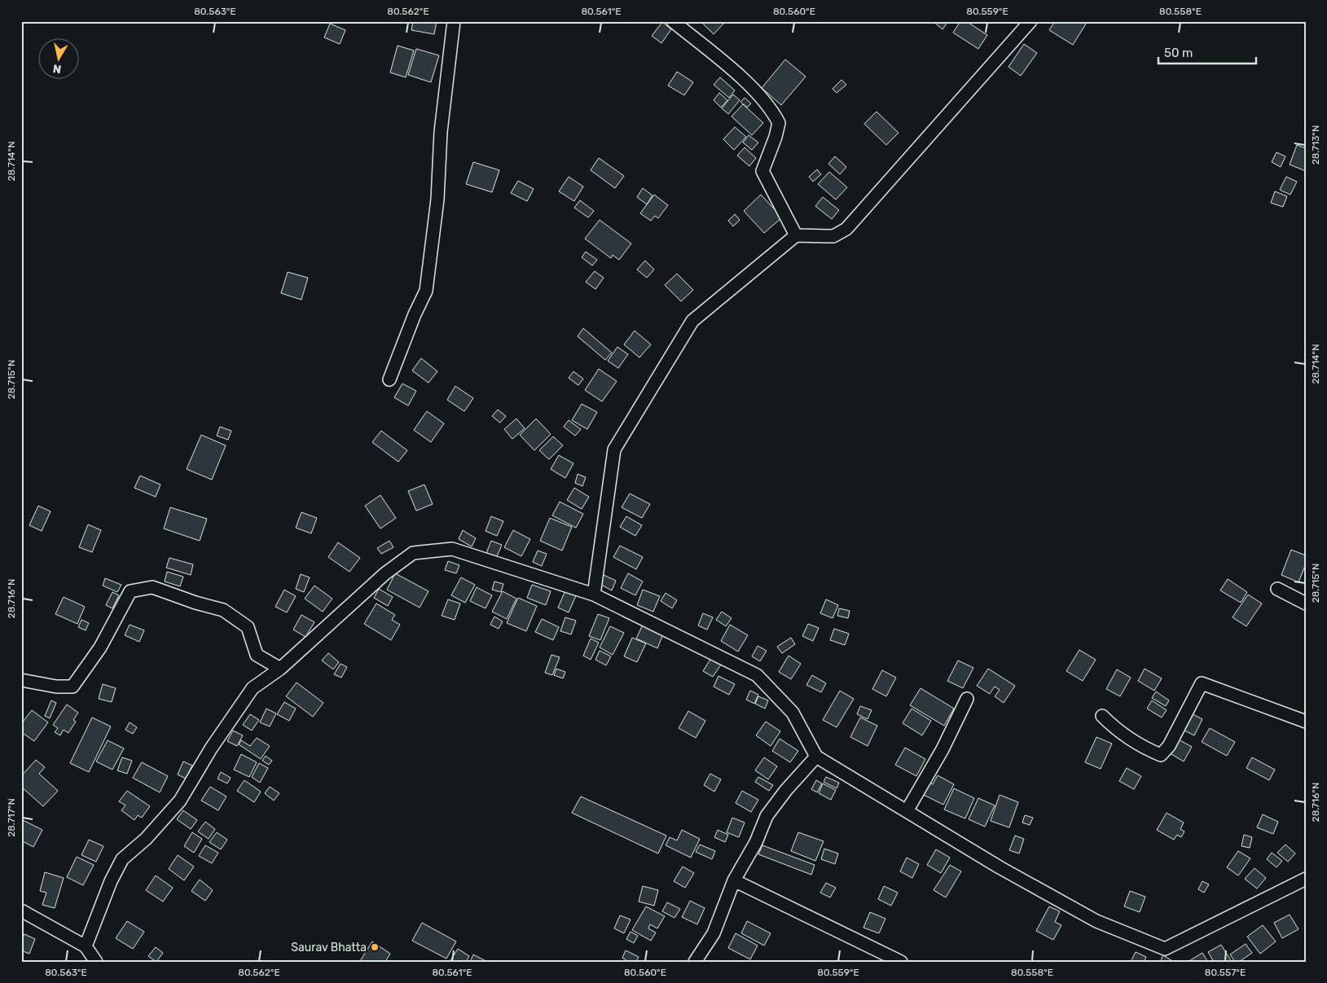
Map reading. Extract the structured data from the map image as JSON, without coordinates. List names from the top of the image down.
{
  "places": ["Saurav Bhatta"],
  "scale_bar": "50 m",
  "north": "bottom",
  "coordinates": [
    "80.563°E",
    "80.562°E",
    "80.561°E",
    "80.560°E",
    "80.559°E",
    "80.558°E",
    "28.713°N",
    "28.714°N",
    "28.715°N",
    "28.716°N",
    "28.717°N",
    "80.557°E"
  ]
}
